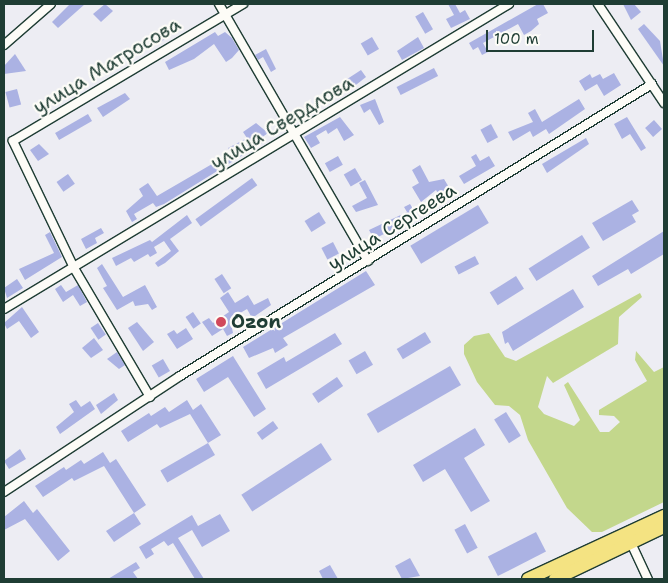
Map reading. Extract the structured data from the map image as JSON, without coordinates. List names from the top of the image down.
{
  "streets": {
    "street": ["улица Матросова", "улица Свердлова", "улица Сергеева"]
  },
  "crossings": [
    ["улица Матросова", "улица Свердлова"]
  ],
  "places": ["Ozon"],
  "scale_bar": "100 m"
}
